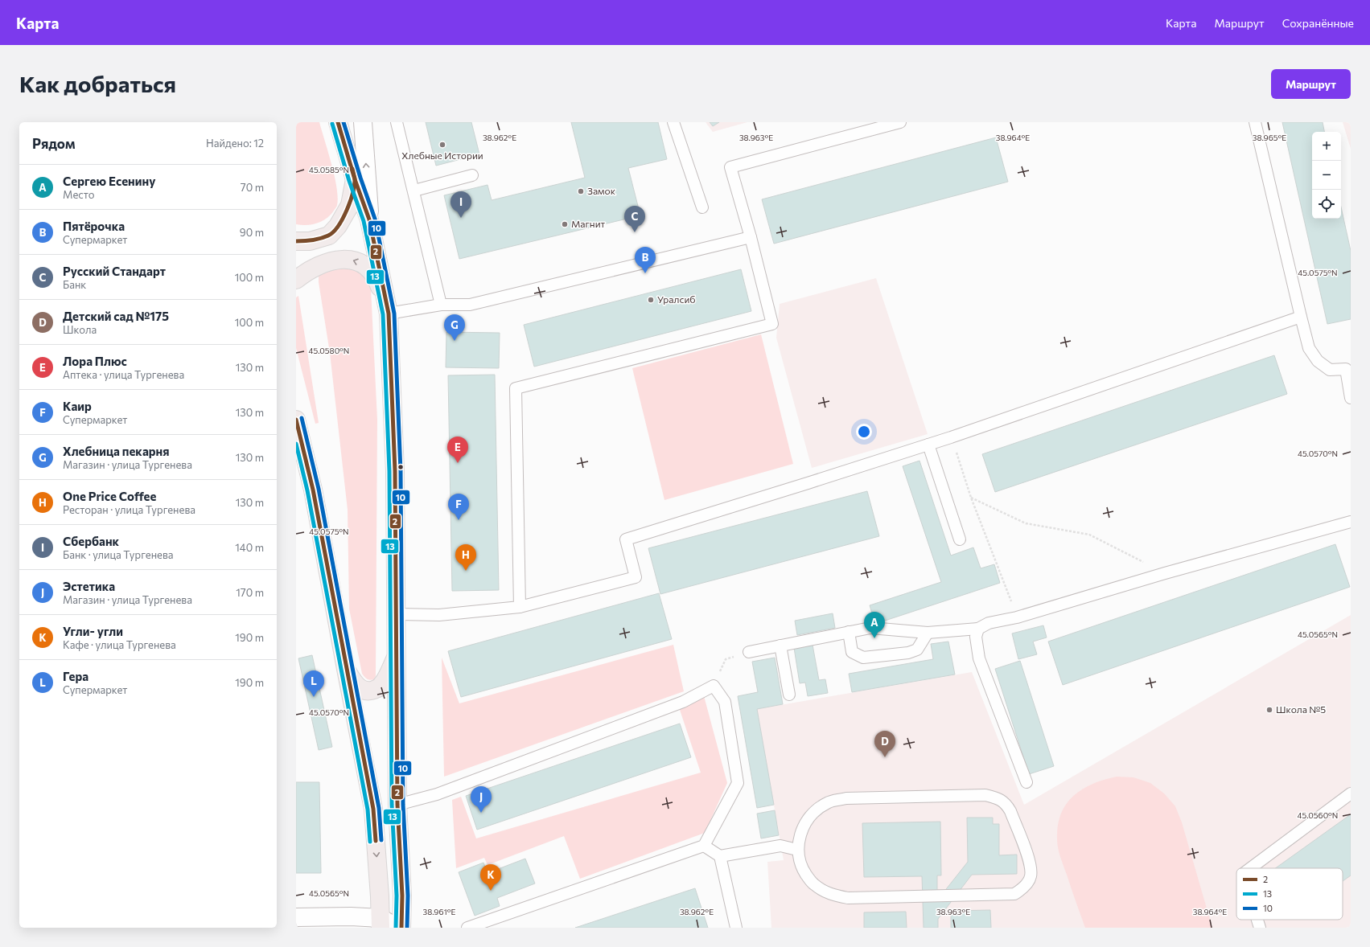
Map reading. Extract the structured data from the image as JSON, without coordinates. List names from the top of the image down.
{
  "places": [
    "Хлебные Истории",
    "Замок",
    "Магнит",
    "Уралсиб",
    "Школа №5"
  ],
  "lines": ["transit line 2", "transit line 10", "transit line 13"],
  "legend": ["2", "13", "10"],
  "page": {
    "header": "Карта",
    "nav": ["Карта", "Маршрут", "Сохранённые"],
    "buttons": "Маршрут",
    "title": "Как добраться",
    "heading": ["Рядом", "Найдено: 12"],
    "map_buttons": ["+", "−"],
    "list": [
      {
        "mark": "A",
        "name": "Сергею Есенину",
        "note": "Место",
        "value": "70 m"
      },
      {
        "mark": "B",
        "name": "Пятёрочка",
        "note": "Супермаркет",
        "value": "90 m"
      },
      {
        "mark": "C",
        "name": "Русский Стандарт",
        "note": "Банк",
        "value": "100 m"
      },
      {
        "mark": "D",
        "name": "Детский сад №175",
        "note": "Школа",
        "value": "100 m"
      },
      {
        "mark": "E",
        "name": "Лора Плюс",
        "note": "Аптека · улица Тургенева",
        "value": "130 m"
      },
      {
        "mark": "F",
        "name": "Каир",
        "note": "Супермаркет",
        "value": "130 m"
      },
      {
        "mark": "G",
        "name": "Хлебница пекарня",
        "note": "Магазин · улица Тургенева",
        "value": "130 m"
      },
      {
        "mark": "H",
        "name": "One Price Coffee",
        "note": "Ресторан · улица Тургенева",
        "value": "130 m"
      },
      {
        "mark": "I",
        "name": "Сбербанк",
        "note": "Банк · улица Тургенева",
        "value": "140 m"
      },
      {
        "mark": "J",
        "name": "Эстетика",
        "note": "Магазин · улица Тургенева",
        "value": "170 m"
      },
      {
        "mark": "K",
        "name": "Угли- угли",
        "note": "Кафе · улица Тургенева",
        "value": "190 m"
      },
      {
        "mark": "L",
        "name": "Гера",
        "note": "Супермаркет",
        "value": "190 m"
      }
    ],
    "pins": [
      "I",
      "C",
      "B",
      "G",
      "E",
      "F",
      "H",
      "A",
      "L",
      "D",
      "J",
      "K"
    ]
  },
  "coordinates": [
    "38.964°E",
    "38.965°E",
    "38.962°E",
    "38.963°E",
    "45.0585°N",
    "45.0575°N",
    "45.0580°N",
    "45.0570°N",
    "45.0565°N",
    "45.0560°N",
    "38.961°E"
  ]
}
